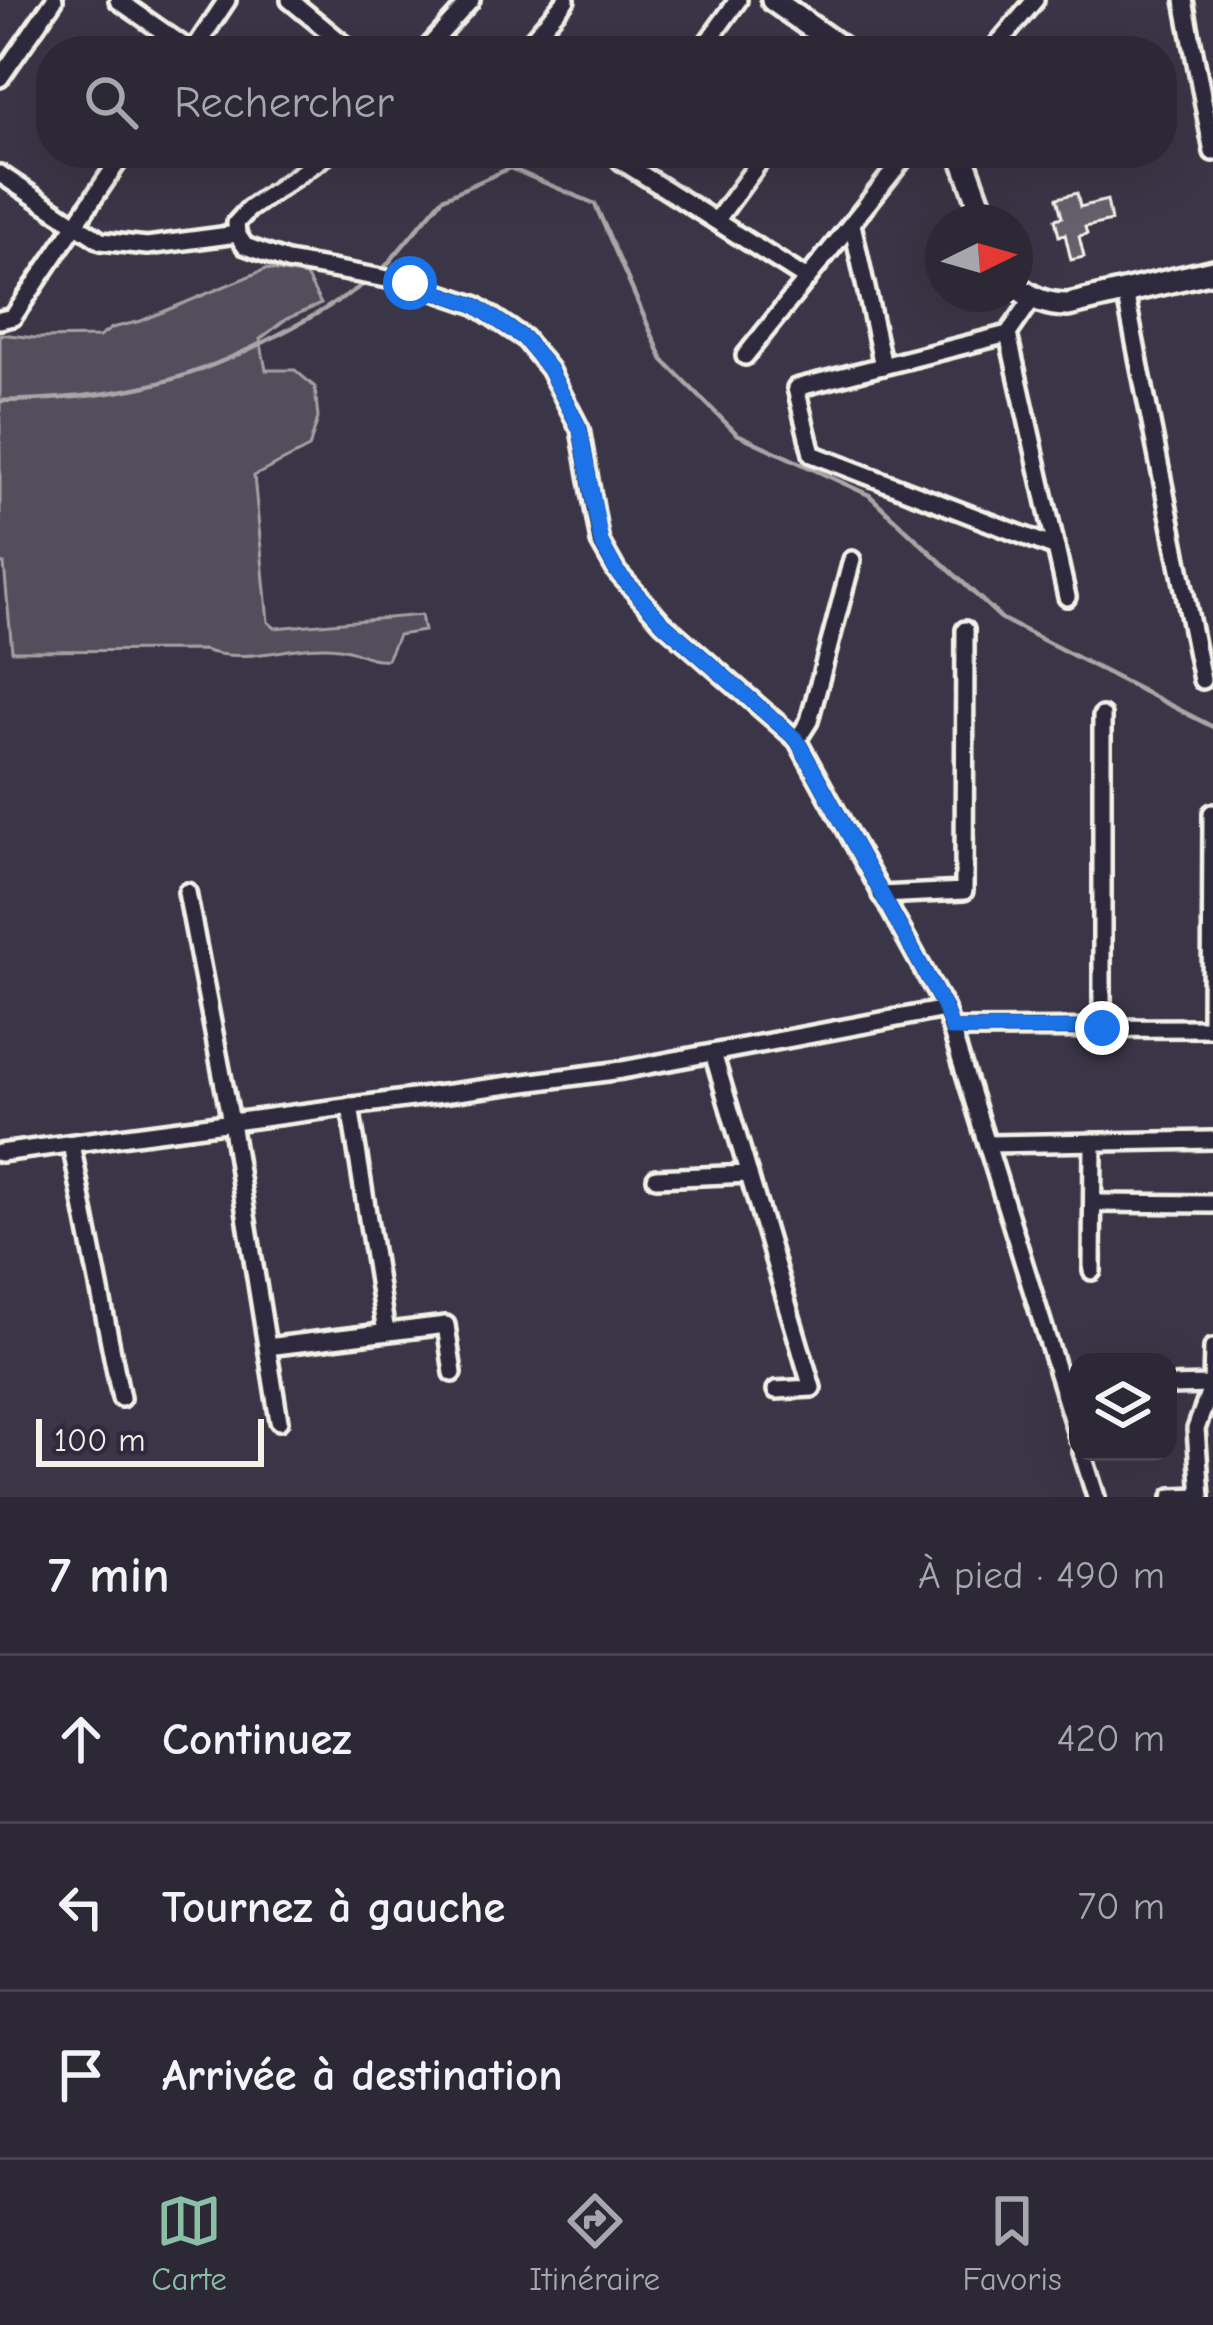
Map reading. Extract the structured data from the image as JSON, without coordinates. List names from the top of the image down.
{
  "scale_bar": "100 m",
  "north": "right",
  "page": {
    "search": "Rechercher",
    "scale": "100 m",
    "heading": ["7 min", "À pied · 490 m"],
    "list": [
      ["Continuez", "420 m"],
      ["Tournez à gauche", "70 m"],
      "Arrivée à destination"
    ],
    "nav": ["Carte", "Itinéraire", "Favoris"]
  }
}
